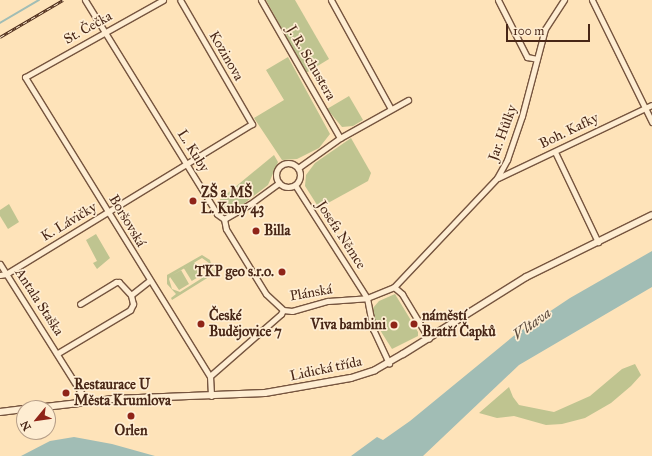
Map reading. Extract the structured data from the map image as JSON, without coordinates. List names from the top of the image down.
{
  "streets": {
    "street": [
      "St. Čečka",
      "Kozinova",
      "J. R. Schustera",
      "Boh. Kafky",
      "Jar. Hůlky",
      "L. Kuby",
      "Boršovská",
      "K. Lávičky",
      "Josefa Němce",
      "Plánská",
      "Antala Staška",
      "Lidická třída"
    ]
  },
  "crossings": [
    ["St. Čečka", "L. Kuby"],
    ["St. Čečka", "Boršovská"],
    ["Kozinova", "K. Lávičky"],
    ["Boh. Kafky", "Jar. Hůlky"],
    ["Jar. Hůlky", "Plánská"],
    ["L. Kuby", "K. Lávičky"],
    ["L. Kuby", "Plánská"],
    ["Boršovská", "K. Lávičky"],
    ["Boršovská", "Plánská"],
    ["K. Lávičky", "Antala Staška"],
    ["Josefa Němce", "Plánská"],
    ["Antala Staška", "Lidická třída"]
  ],
  "water": ["Vltava"],
  "places": [
    "ZŠ a MŠ L. Kuby 43",
    "Billa",
    "TKP geo s.r.o.",
    "České Budějovice 7",
    "náměstí Bratří Čapků",
    "Viva bambini",
    "Restaurace U Města Krumlova",
    "Orlen"
  ],
  "scale_bar": "100 m",
  "north": "bottom left"
}
